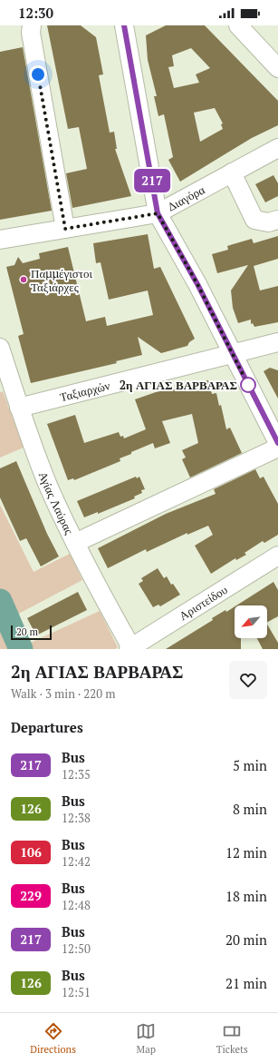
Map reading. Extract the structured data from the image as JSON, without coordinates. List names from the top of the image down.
{
  "streets": {
    "street": [
      "Διαγόρα",
      "Ταξιαρχών",
      "Αγίας Λαύρας",
      "Αριστείδου"
    ]
  },
  "crossings": [
    ["Ταξιαρχών", "Αγίας Λαύρας"],
    ["Αγίας Λαύρας", "Αριστείδου"]
  ],
  "places": ["Παμμέγιστοι Ταξιάρχες", "2η ΑΓΙΑΣ ΒΑΡΒΑΡΑΣ"],
  "lines": ["bus line 217"],
  "scale_bar": "20 m",
  "north": "bottom left",
  "page": {
    "status": "12:30",
    "on_map": "217",
    "scale": "20 m",
    "heading": [
      ["2η ΑΓΙΑΣ ΒΑΡΒΑΡΑΣ", "Walk · 3 min · 220 m"],
      "Departures"
    ],
    "list": [
      {
        "mark": "217",
        "name": "Bus",
        "note": "12:35",
        "value": "5 min"
      },
      {
        "mark": "126",
        "name": "Bus",
        "note": "12:38",
        "value": "8 min"
      },
      {
        "mark": "106",
        "name": "Bus",
        "note": "12:42",
        "value": "12 min"
      },
      {
        "mark": "229",
        "name": "Bus",
        "note": "12:48",
        "value": "18 min"
      },
      {
        "mark": "217",
        "name": "Bus",
        "note": "12:50",
        "value": "20 min"
      },
      {
        "mark": "126",
        "name": "Bus",
        "note": "12:51",
        "value": "21 min"
      }
    ],
    "tabs": ["Directions", "Map", "Tickets"]
  }
}
